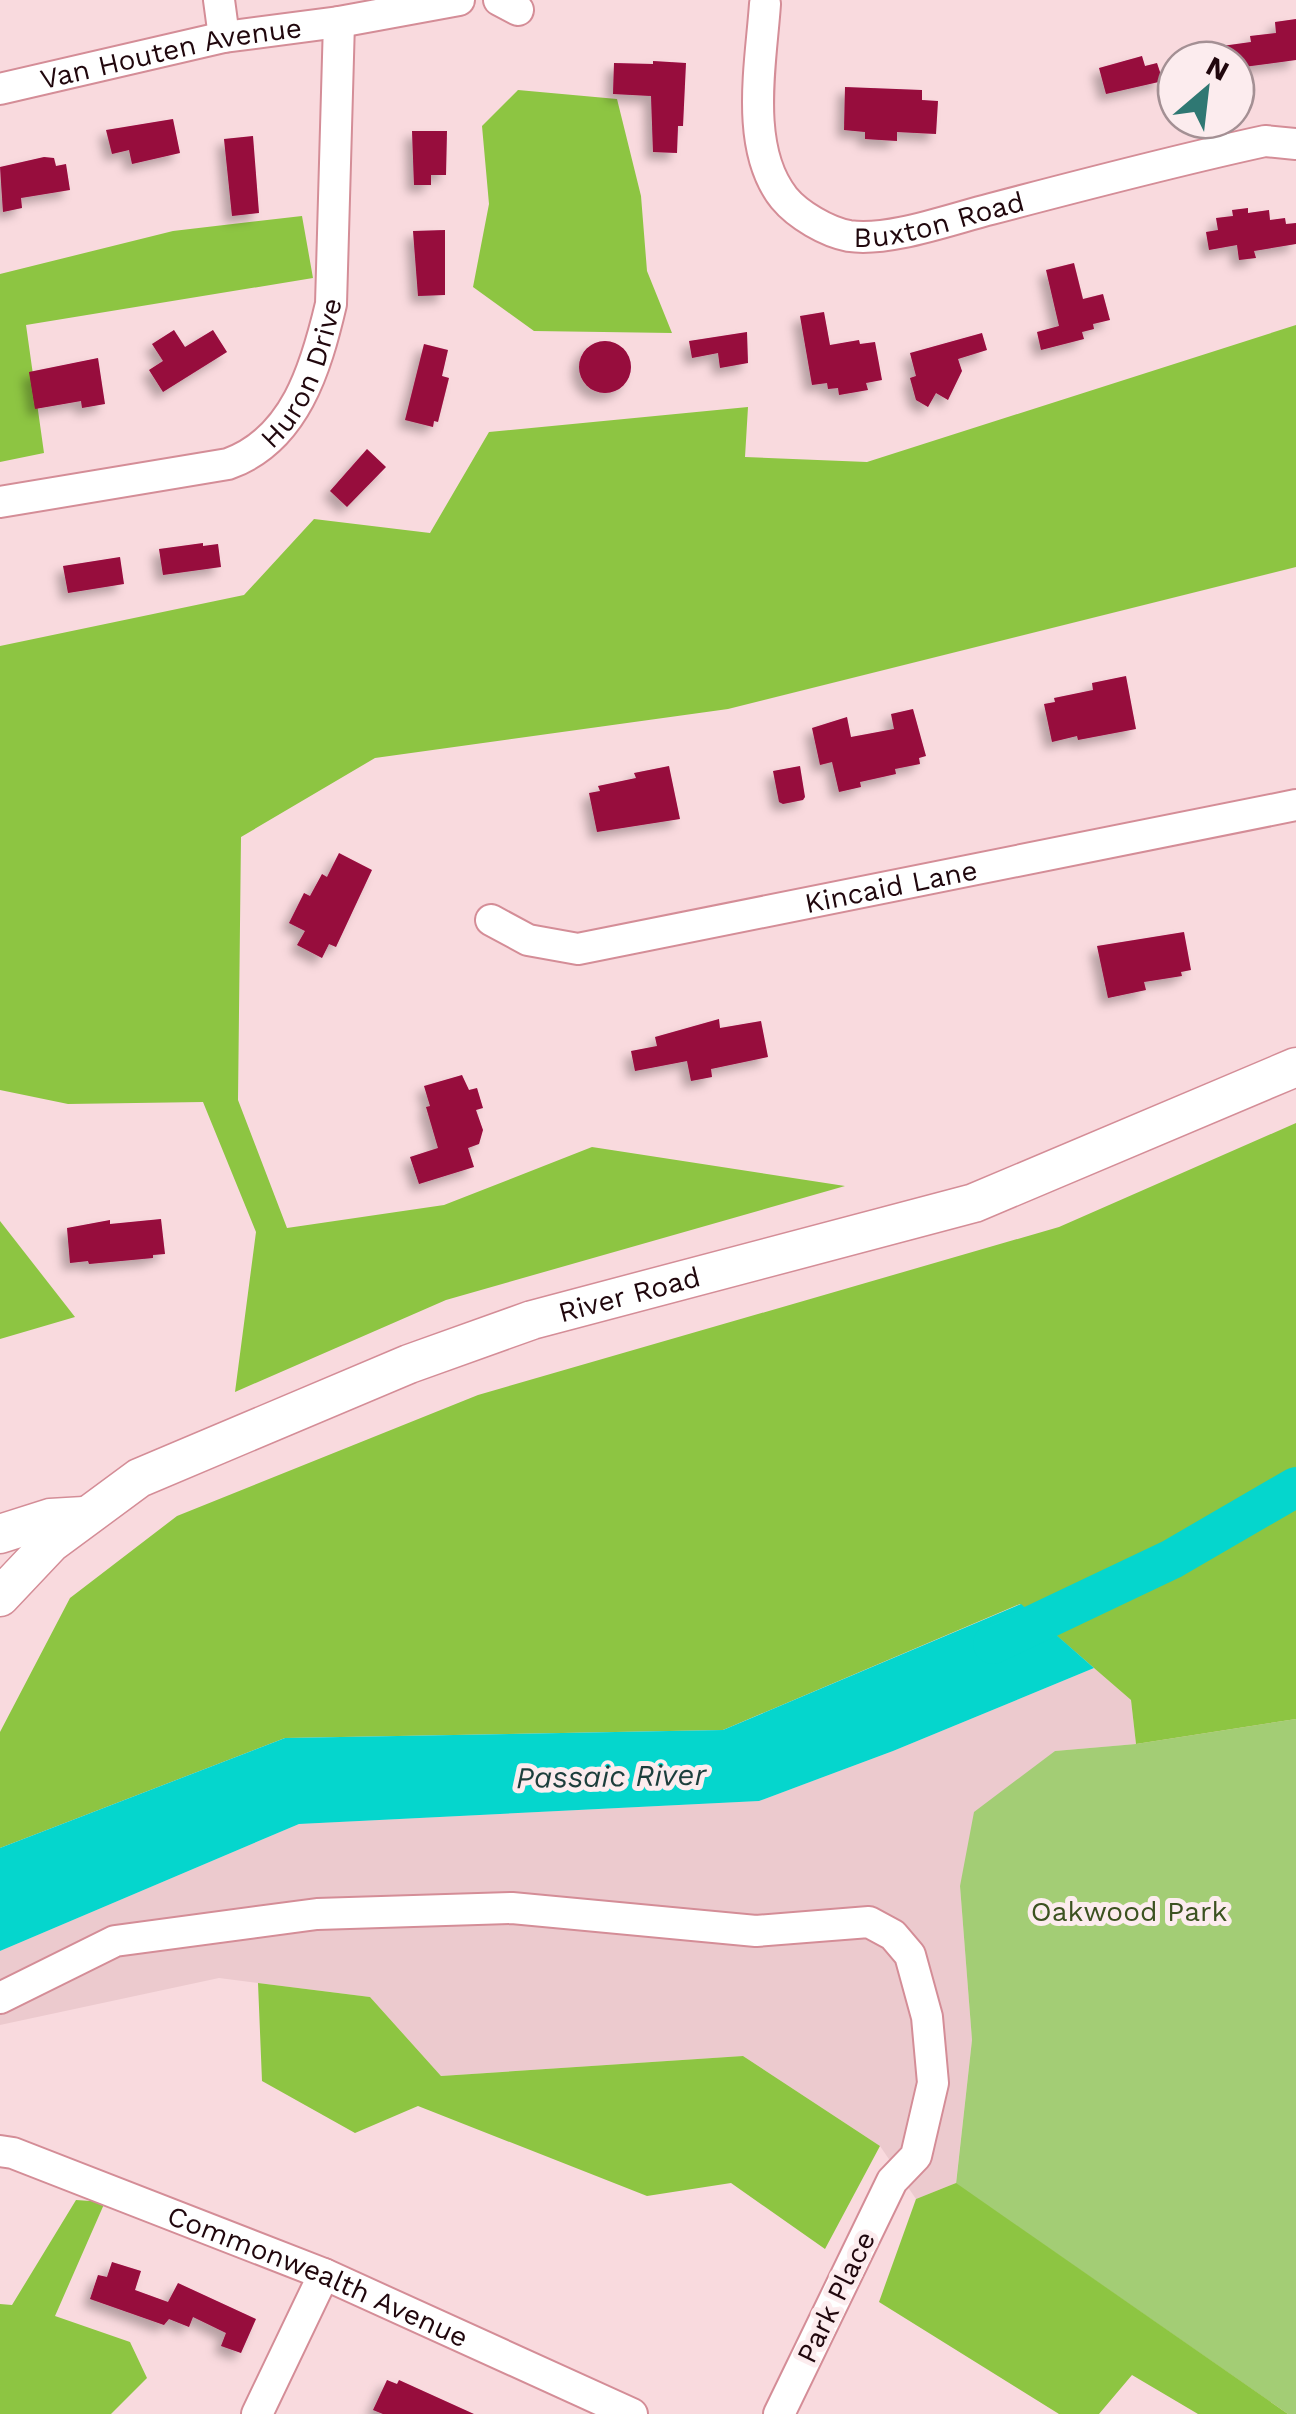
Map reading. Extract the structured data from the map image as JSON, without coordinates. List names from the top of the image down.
{
  "streets": {
    "main road": ["River Road"],
    "street": [
      "Van Houten Avenue",
      "Buxton Road",
      "Huron Drive",
      "Kincaid Lane",
      "Commonwealth Avenue",
      "Park Place"
    ]
  },
  "crossings": [
    ["Van Houten Avenue", "Huron Drive"]
  ],
  "water": ["Passaic River"],
  "parks": ["Oakwood Park"],
  "north": "top right"
}
